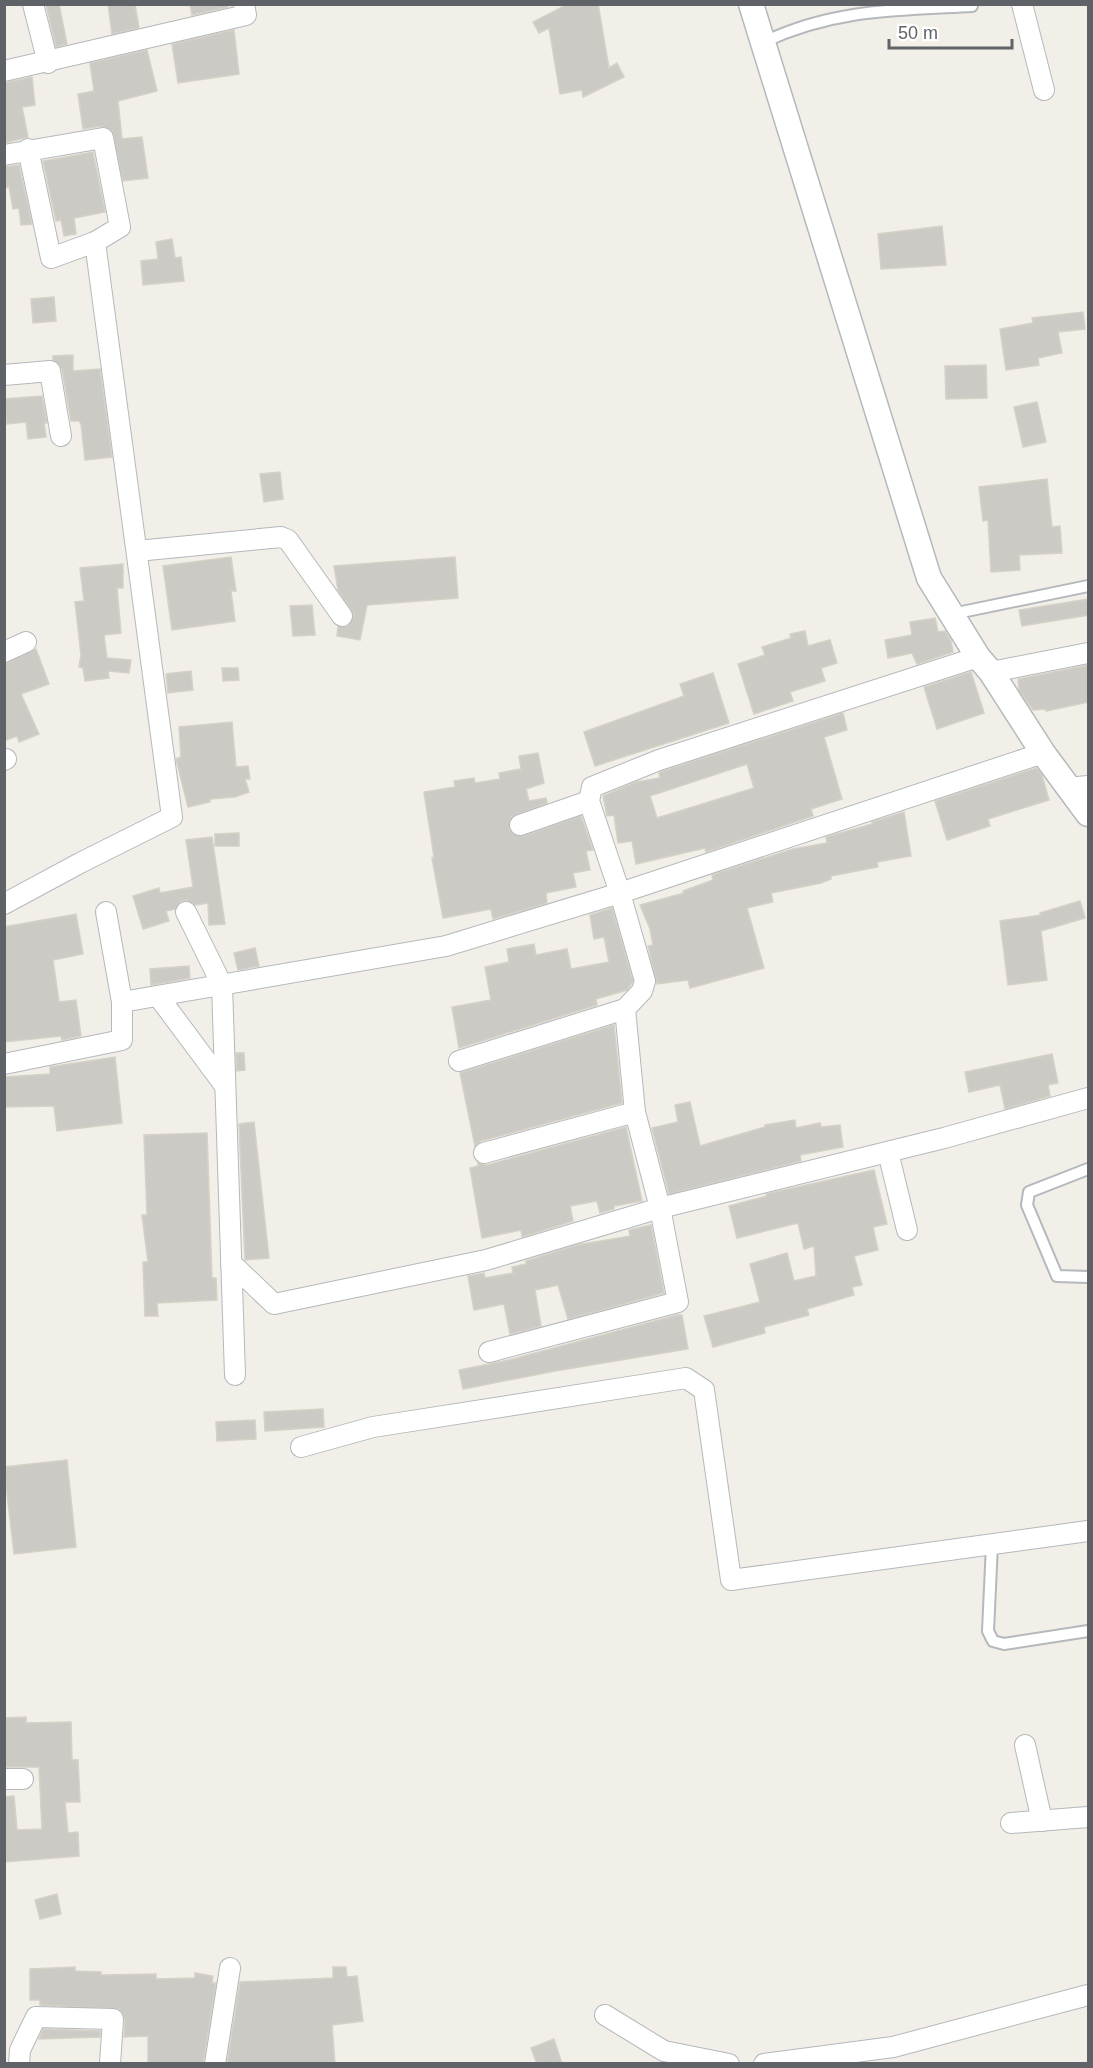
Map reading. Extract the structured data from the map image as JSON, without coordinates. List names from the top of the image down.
{
  "scale_bar": "50 m"
}
